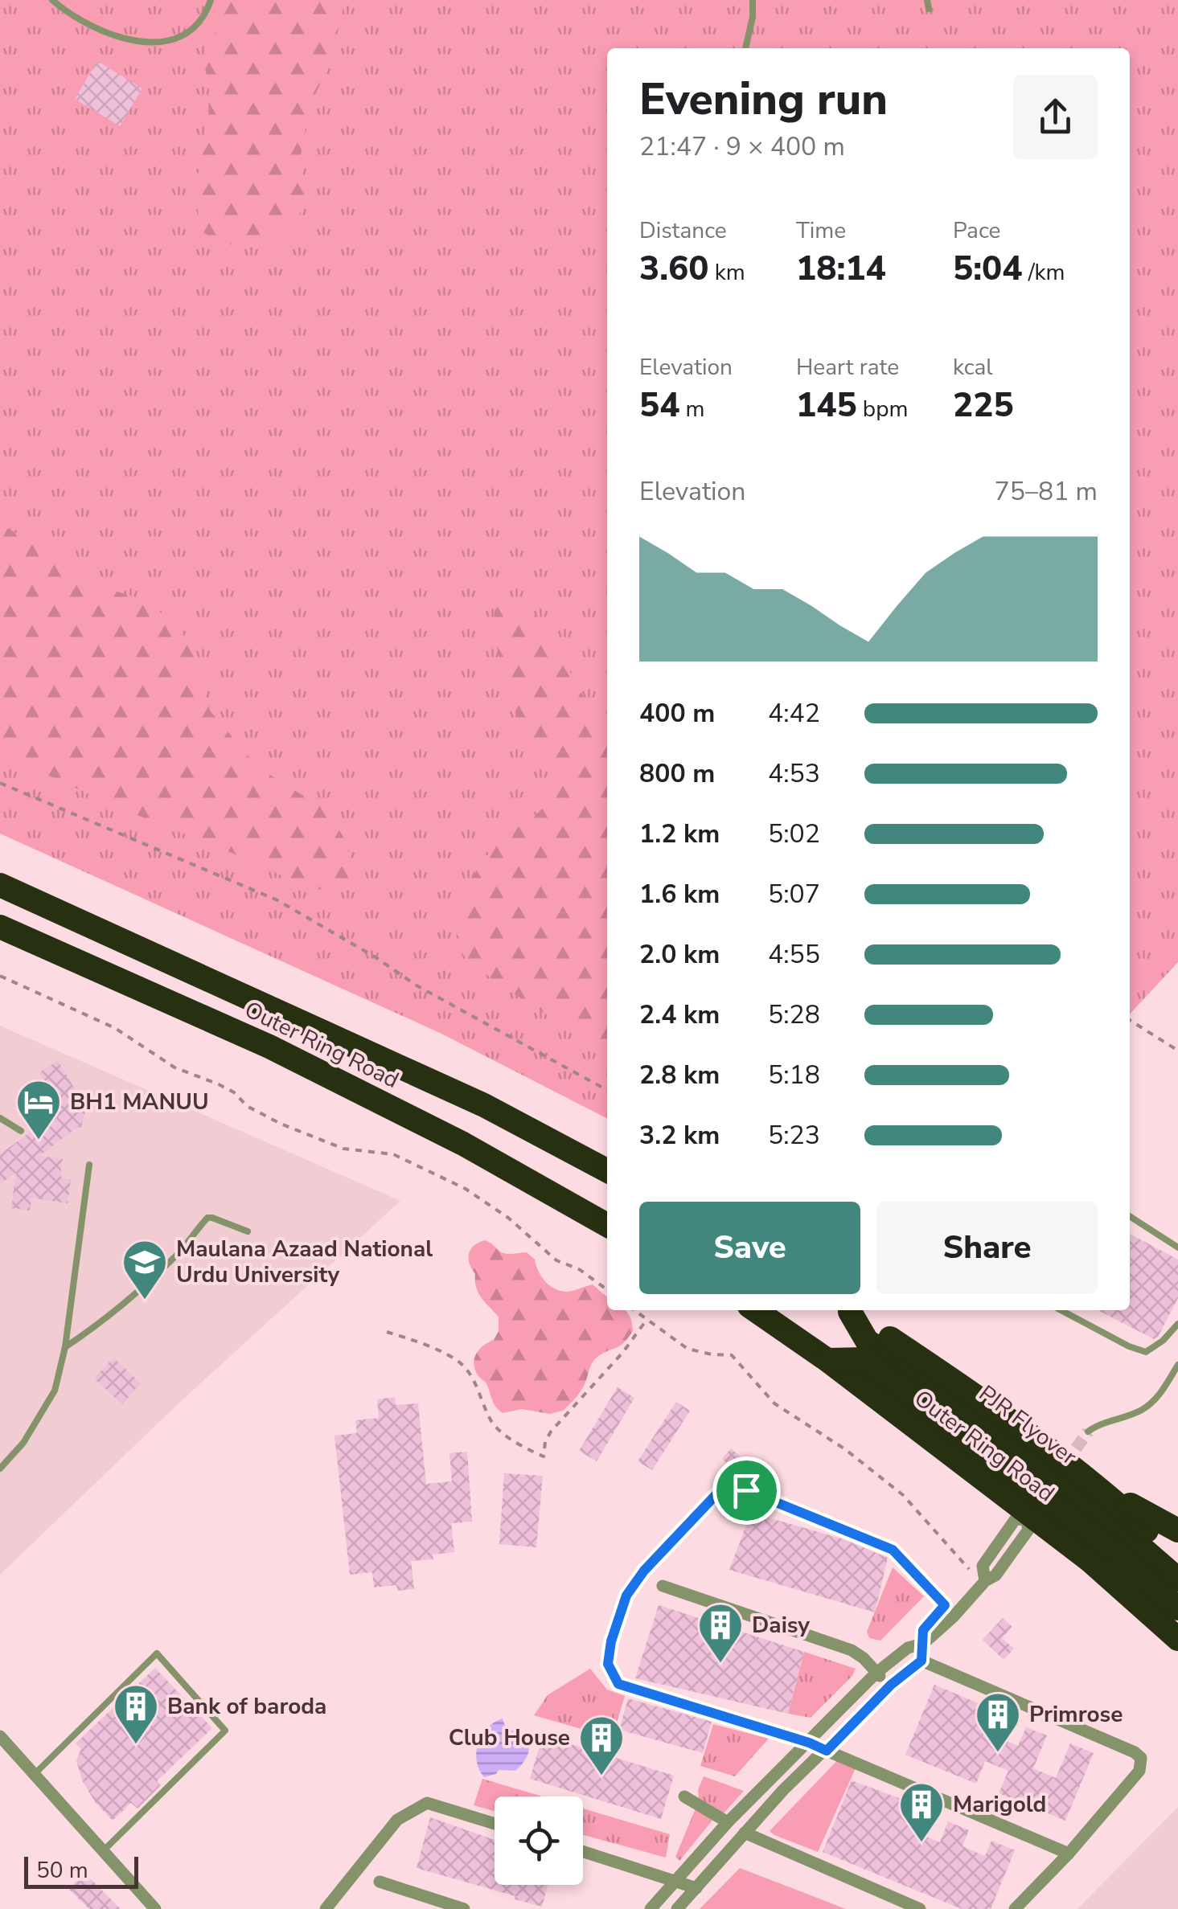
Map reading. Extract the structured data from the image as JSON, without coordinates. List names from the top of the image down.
{
  "streets": {
    "highway": ["Outer Ring Road", "PJR Flyover"]
  },
  "crossings": [
    ["Outer Ring Road", "PJR Flyover"]
  ],
  "places": {
    "hotel": ["BH1 MANUU"],
    "school or university": ["Maulana Azaad National Urdu University"],
    "building": [
      "Daisy",
      "Bank of baroda",
      "Primrose",
      "Club House",
      "Marigold"
    ]
  },
  "scale_bar": "50 m",
  "page": {
    "heading": ["Evening run", "21:47 · 9 × 400 m"],
    "stats": [
      ["Distance", "3.60 km"],
      ["Time", "18:14"],
      ["Pace", "5:04 /km"],
      ["Elevation", "54 m"],
      ["Heart rate", "145 bpm"],
      ["kcal", "225"]
    ],
    "chart": ["Elevation", "75–81 m"],
    "list": [
      {
        "name": "400 m",
        "note": "4:42"
      },
      {
        "name": "800 m",
        "note": "4:53"
      },
      {
        "name": "1.2 km",
        "note": "5:02"
      },
      {
        "name": "1.6 km",
        "note": "5:07"
      },
      {
        "name": "2.0 km",
        "note": "4:55"
      },
      {
        "name": "2.4 km",
        "note": "5:28"
      },
      {
        "name": "2.8 km",
        "note": "5:18"
      },
      {
        "name": "3.2 km",
        "note": "5:23"
      }
    ],
    "buttons": ["Save", "Share"],
    "scale": "50 m"
  }
}
